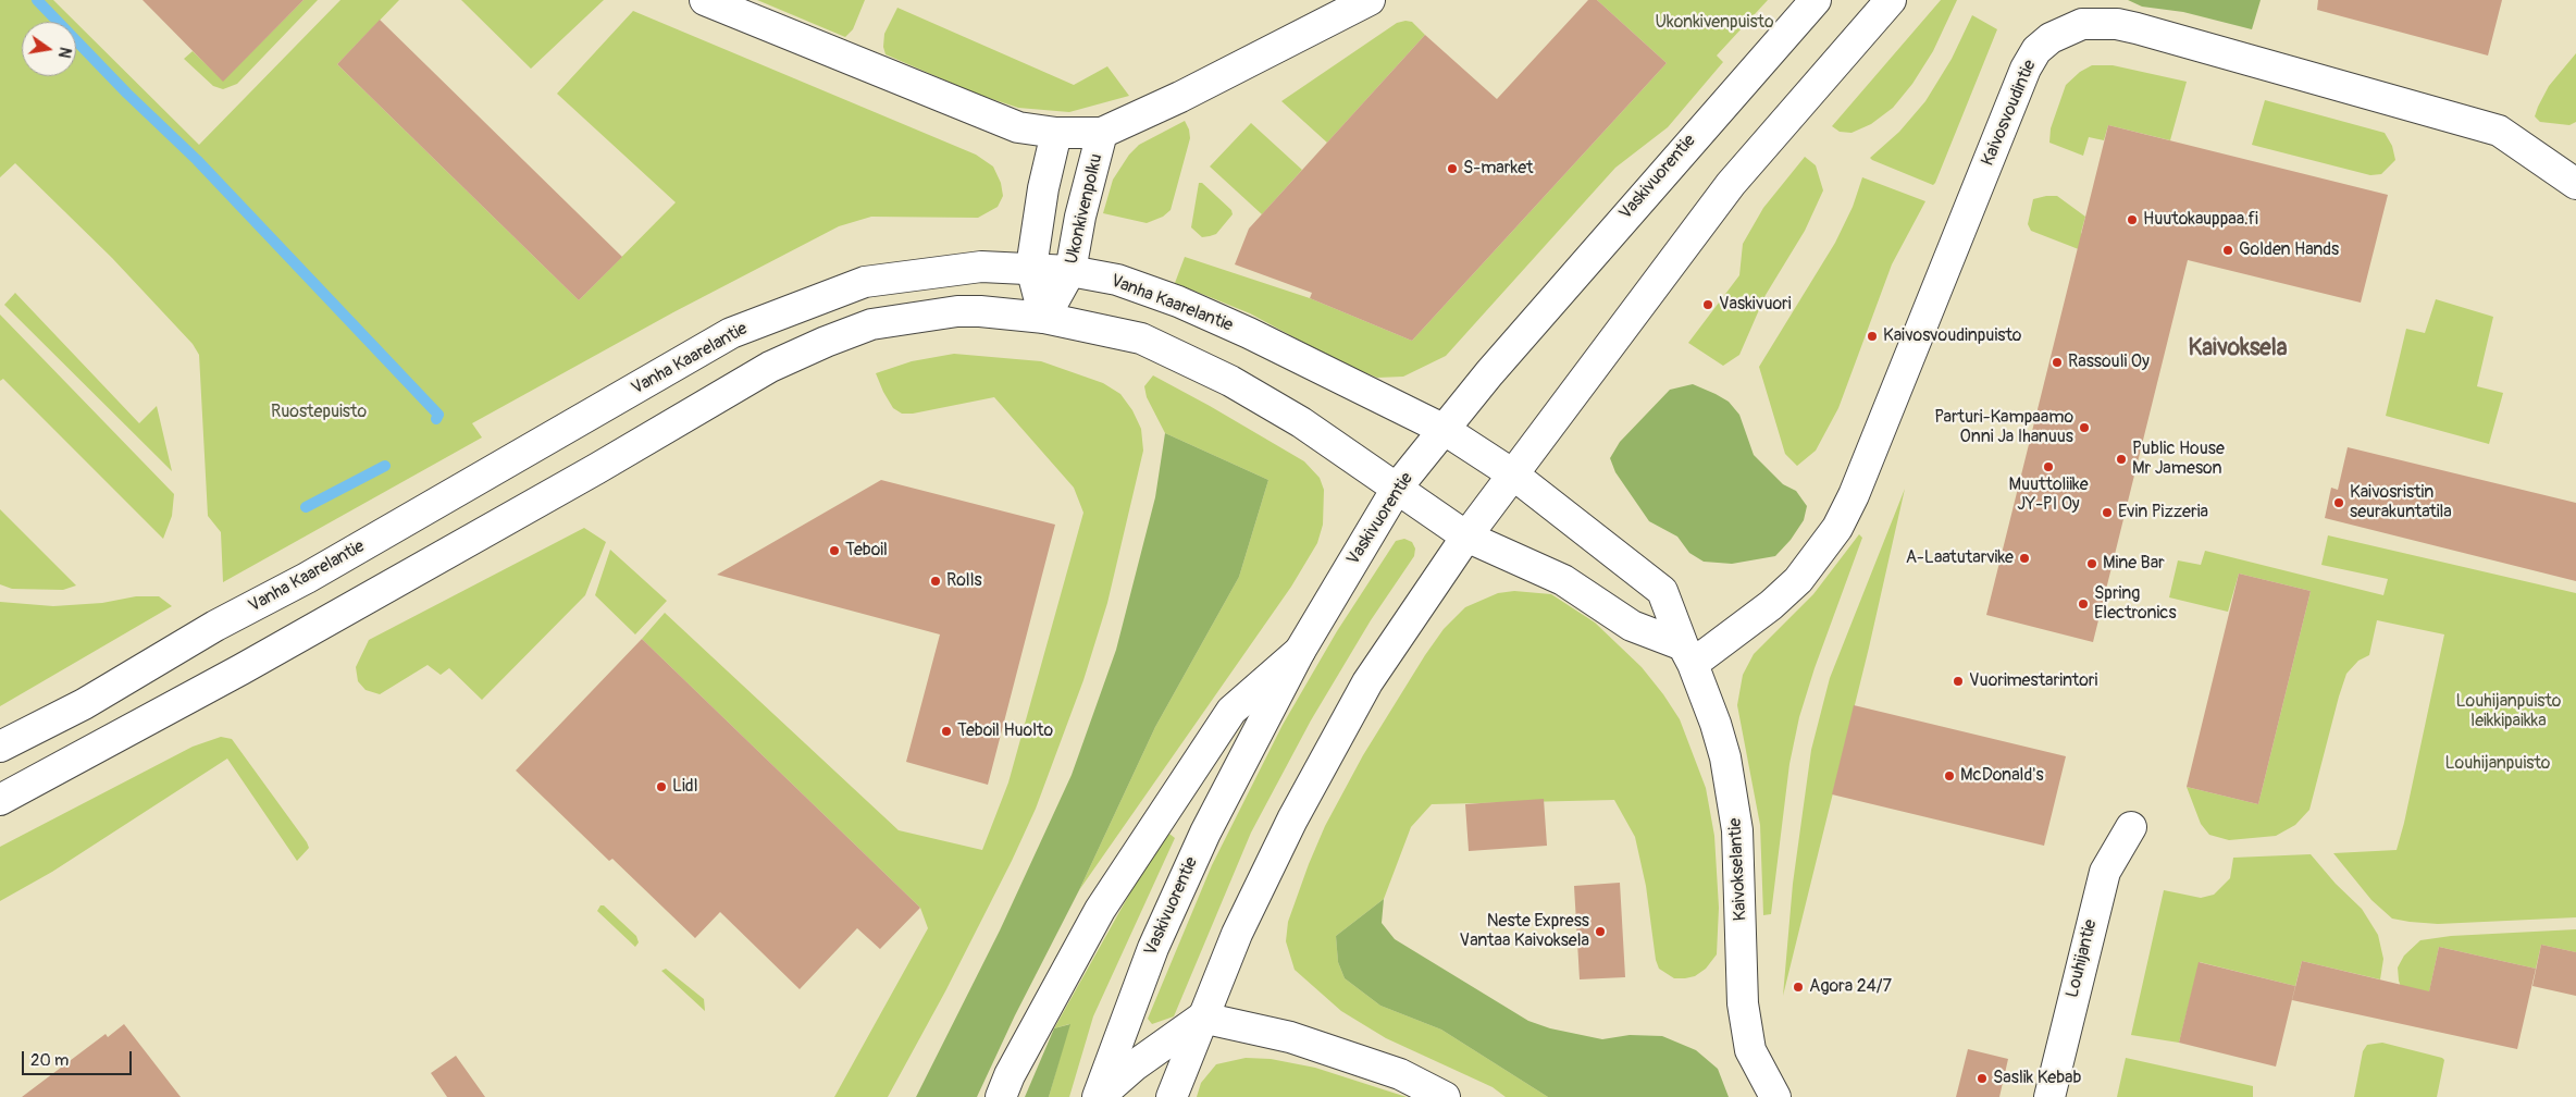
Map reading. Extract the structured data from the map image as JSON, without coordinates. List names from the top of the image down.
{
  "streets": {
    "main road": [
      "Kaivosvoudintie",
      "Vaskivuorentie",
      "Ukonkivenpolku",
      "Vanha Kaarelantie",
      "Kaivokselantie",
      "Louhijantie"
    ]
  },
  "crossings": [
    ["Kaivosvoudintie", "Kaivokselantie"],
    ["Vaskivuorentie", "Vanha Kaarelantie"],
    ["Ukonkivenpolku", "Vanha Kaarelantie"],
    ["Vanha Kaarelantie", "Kaivokselantie"]
  ],
  "districts": ["Kaivoksela"],
  "parks": [
    "Ukonkivenpuisto",
    "Ruostepuisto",
    "Louhijanpuisto leikkipaikka",
    "Louhijanpuisto"
  ],
  "places": [
    "S-market",
    "Huutokauppaa.fi",
    "Golden Hands",
    "Vaskivuori",
    "Kaivosvoudinpuisto",
    "Rassouli Oy",
    "Parturi-Kampaamo Onni Ja Ihanuus",
    "Public House Mr Jameson",
    "Muuttoliike JY-PI Oy",
    "Kaivosristin seurakuntatila",
    "Evin Pizzeria",
    "Teboil",
    "A-Laatutarvike",
    "Mine Bar",
    "Rolls",
    "Spring Electronics",
    "Vuorimestarintori",
    "Teboil Huolto",
    "McDonald's",
    "Lidl",
    "Neste Express Vantaa Kaivoksela",
    "Agora 24/7",
    "Saslik Kebab"
  ],
  "scale_bar": "20 m",
  "north": "right"
}
